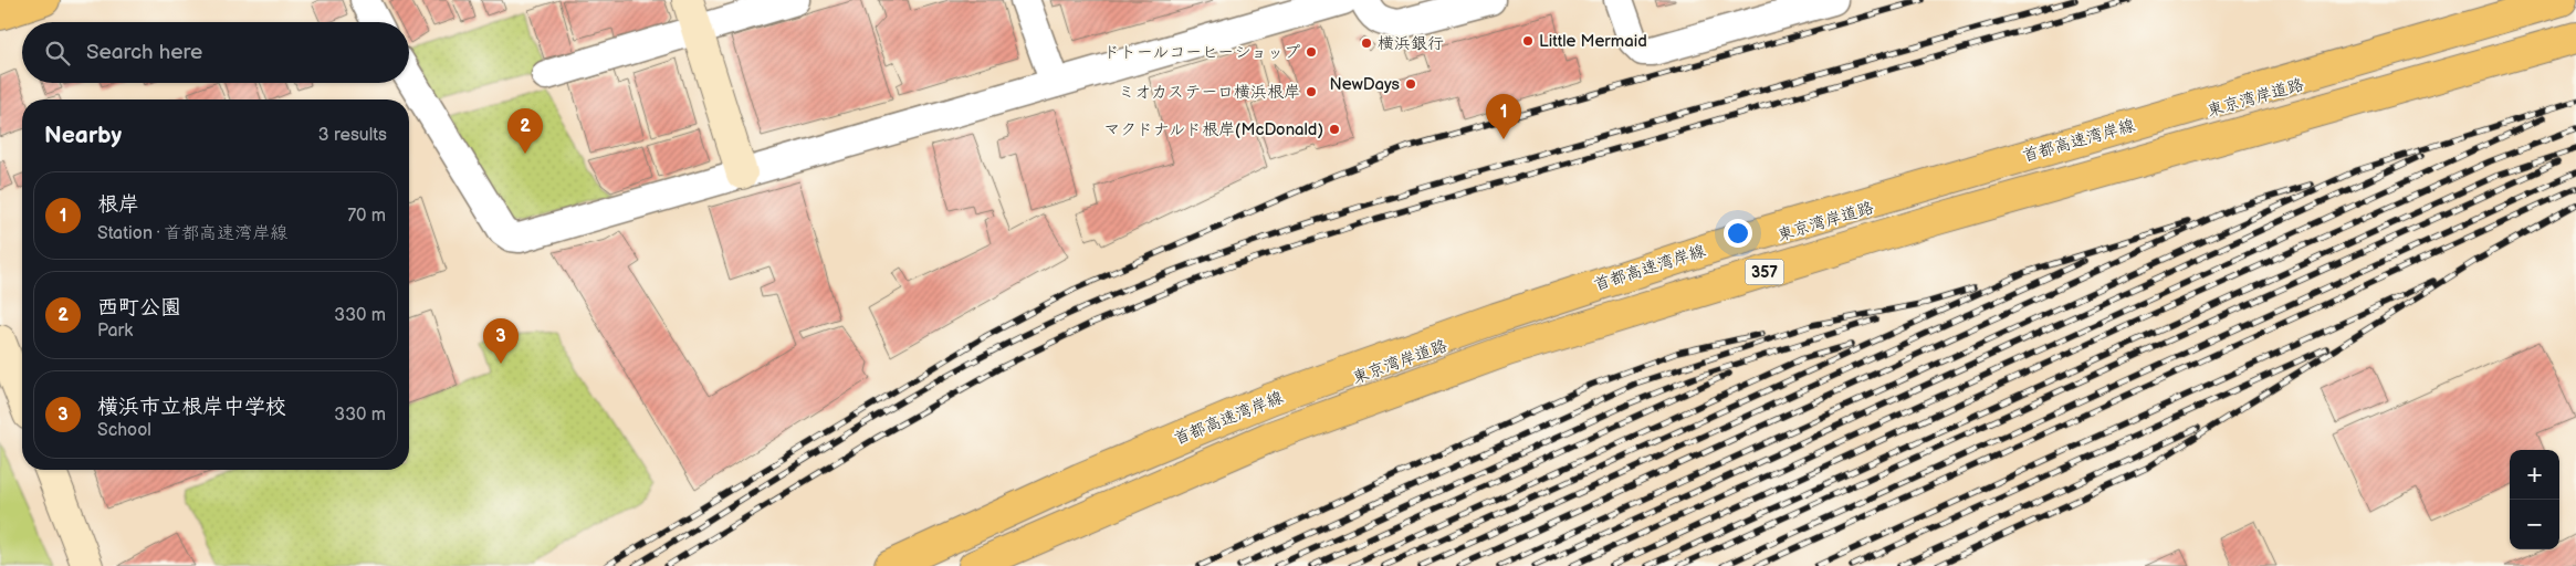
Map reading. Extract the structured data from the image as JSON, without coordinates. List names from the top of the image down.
{
  "streets": {
    "main road": ["東京湾岸道路", "首都高速湾岸線", "357"]
  },
  "places": [
    "Little Mermaid",
    "横浜銀行",
    "ドトールコーヒーショップ",
    "NewDays",
    "ミオカステーロ横浜根岸",
    "マクドナルド根岸(McDonald)"
  ],
  "page": {
    "search": "Search here",
    "pins": ["1", "2", "3"],
    "heading": ["Nearby", "3 results"],
    "list": [
      {
        "mark": "1",
        "name": "根岸",
        "note": "Station · 首都高速湾岸線",
        "value": "70 m"
      },
      {
        "mark": "2",
        "name": "西町公園",
        "note": "Park",
        "value": "330 m"
      },
      {
        "mark": "3",
        "name": "横浜市立根岸中学校",
        "note": "School",
        "value": "330 m"
      }
    ],
    "map_buttons": ["+", "−"]
  }
}
